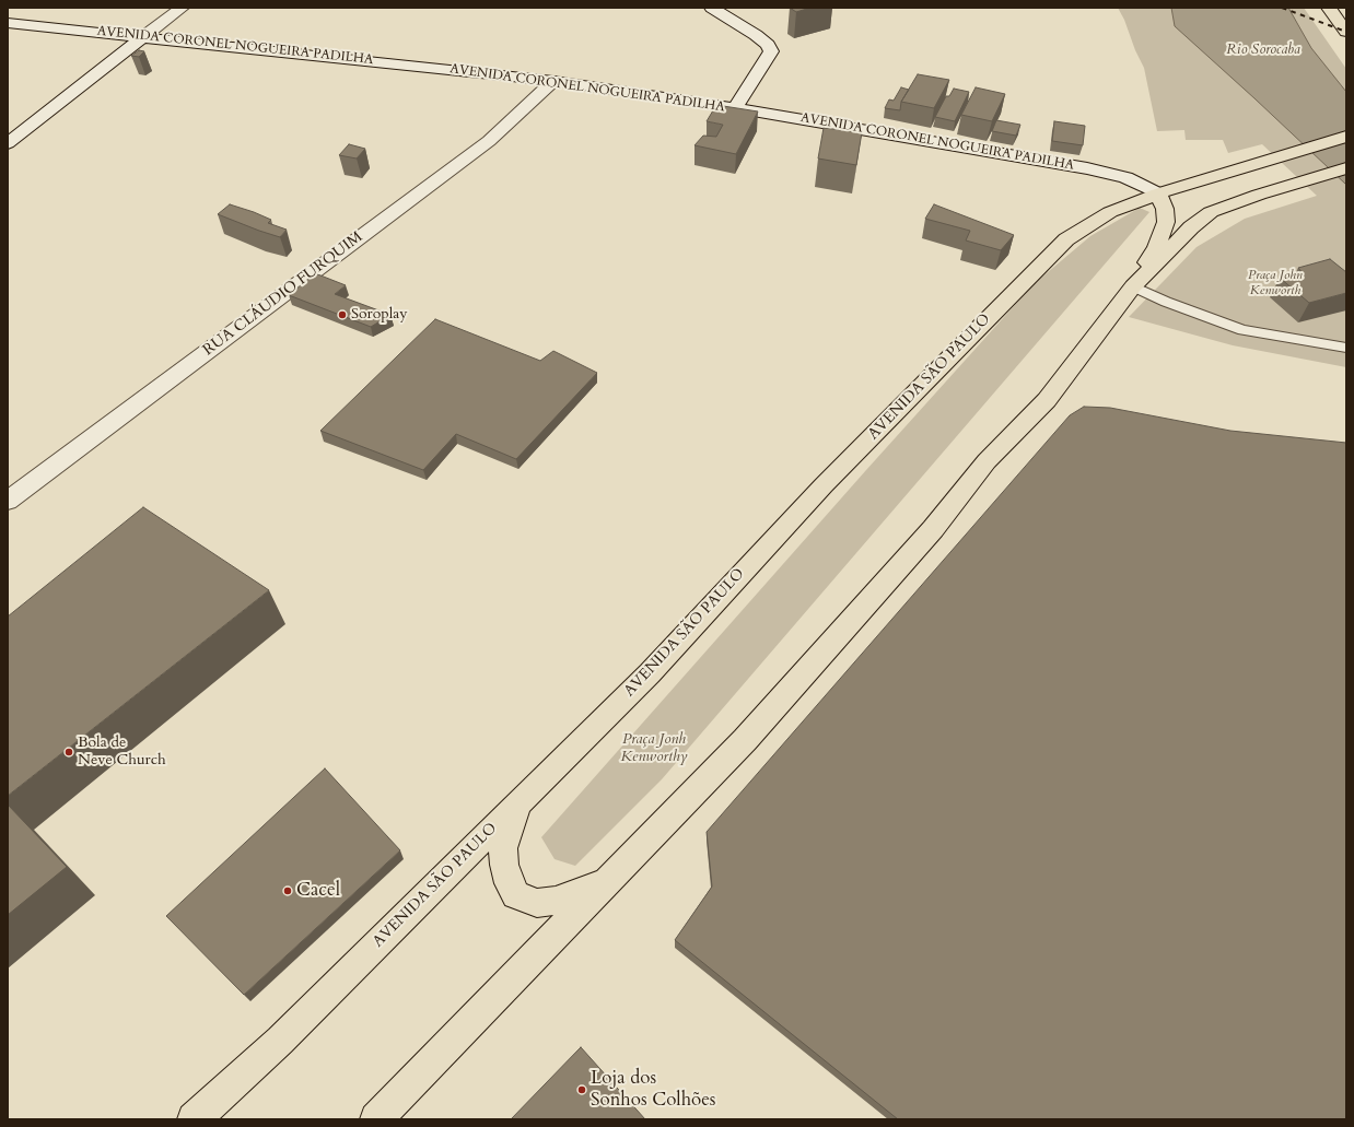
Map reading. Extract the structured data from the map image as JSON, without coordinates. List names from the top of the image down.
{
  "streets": {
    "main road": ["AVENIDA CORONEL NOGUEIRA PADILHA", "RUA CLÁUDIO FURQUIM", "AVENIDA SÃO PAULO"]
  },
  "crossings": [
    ["AVENIDA CORONEL NOGUEIRA PADILHA", "RUA CLÁUDIO FURQUIM"],
    ["AVENIDA CORONEL NOGUEIRA PADILHA", "AVENIDA SÃO PAULO"]
  ],
  "water": ["Rio Sorocaba"],
  "parks": ["Praça John Kenworth", "Praça Jonh Kenworthy"],
  "places": [
    "Soroplay",
    "Bola de Neve Church",
    "Cacel",
    "Loja dos Sonhos Colhões"
  ]
}
